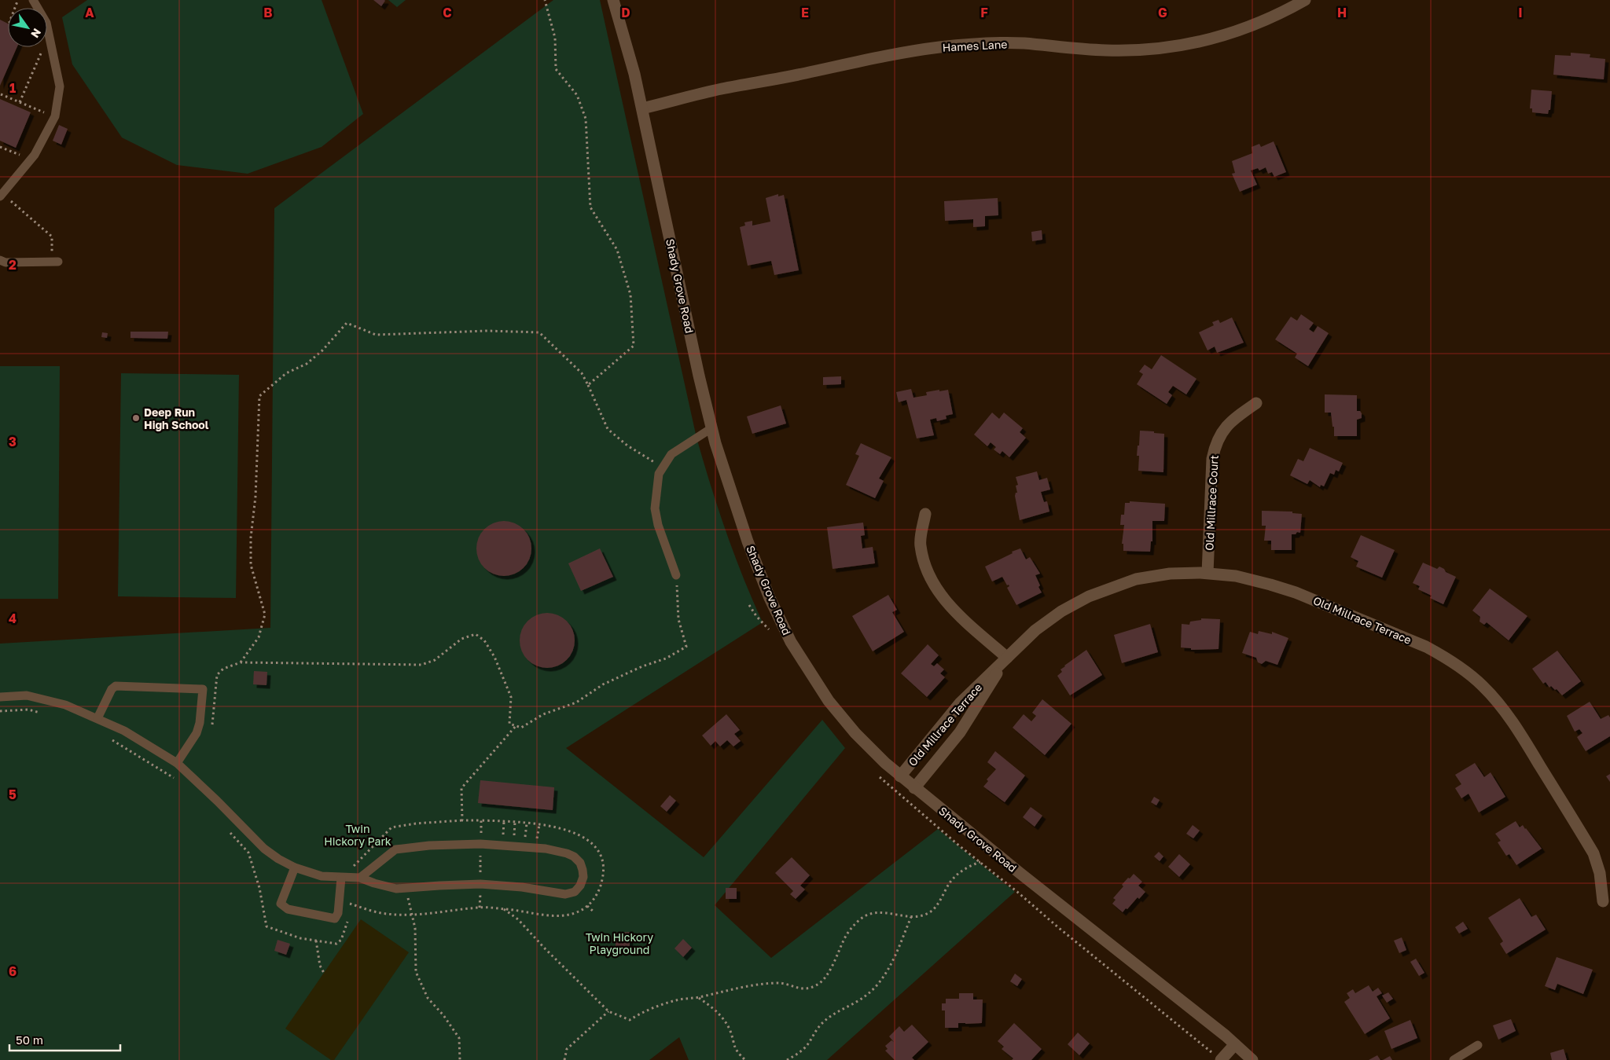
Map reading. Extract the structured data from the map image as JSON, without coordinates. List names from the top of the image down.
{
  "streets": {
    "street": [
      "Hames Lane",
      "Shady Grove Road",
      "Old Millrace Court",
      "Old Millrace Terrace"
    ]
  },
  "crossings": [
    ["Hames Lane", "Shady Grove Road"],
    ["Shady Grove Road", "Old Millrace Terrace"],
    ["Old Millrace Court", "Old Millrace Terrace"]
  ],
  "parks": ["Twin Hickory Park", "Twin Hickory Playground"],
  "places": ["Deep Run High School"],
  "scale_bar": "50 m",
  "north": "bottom right",
  "grid": {
    "columns": [
      "A",
      "B",
      "C",
      "D",
      "E",
      "F",
      "G",
      "H",
      "I"
    ],
    "rows": [
      "1",
      "2",
      "3",
      "4",
      "5",
      "6"
    ]
  }
}
